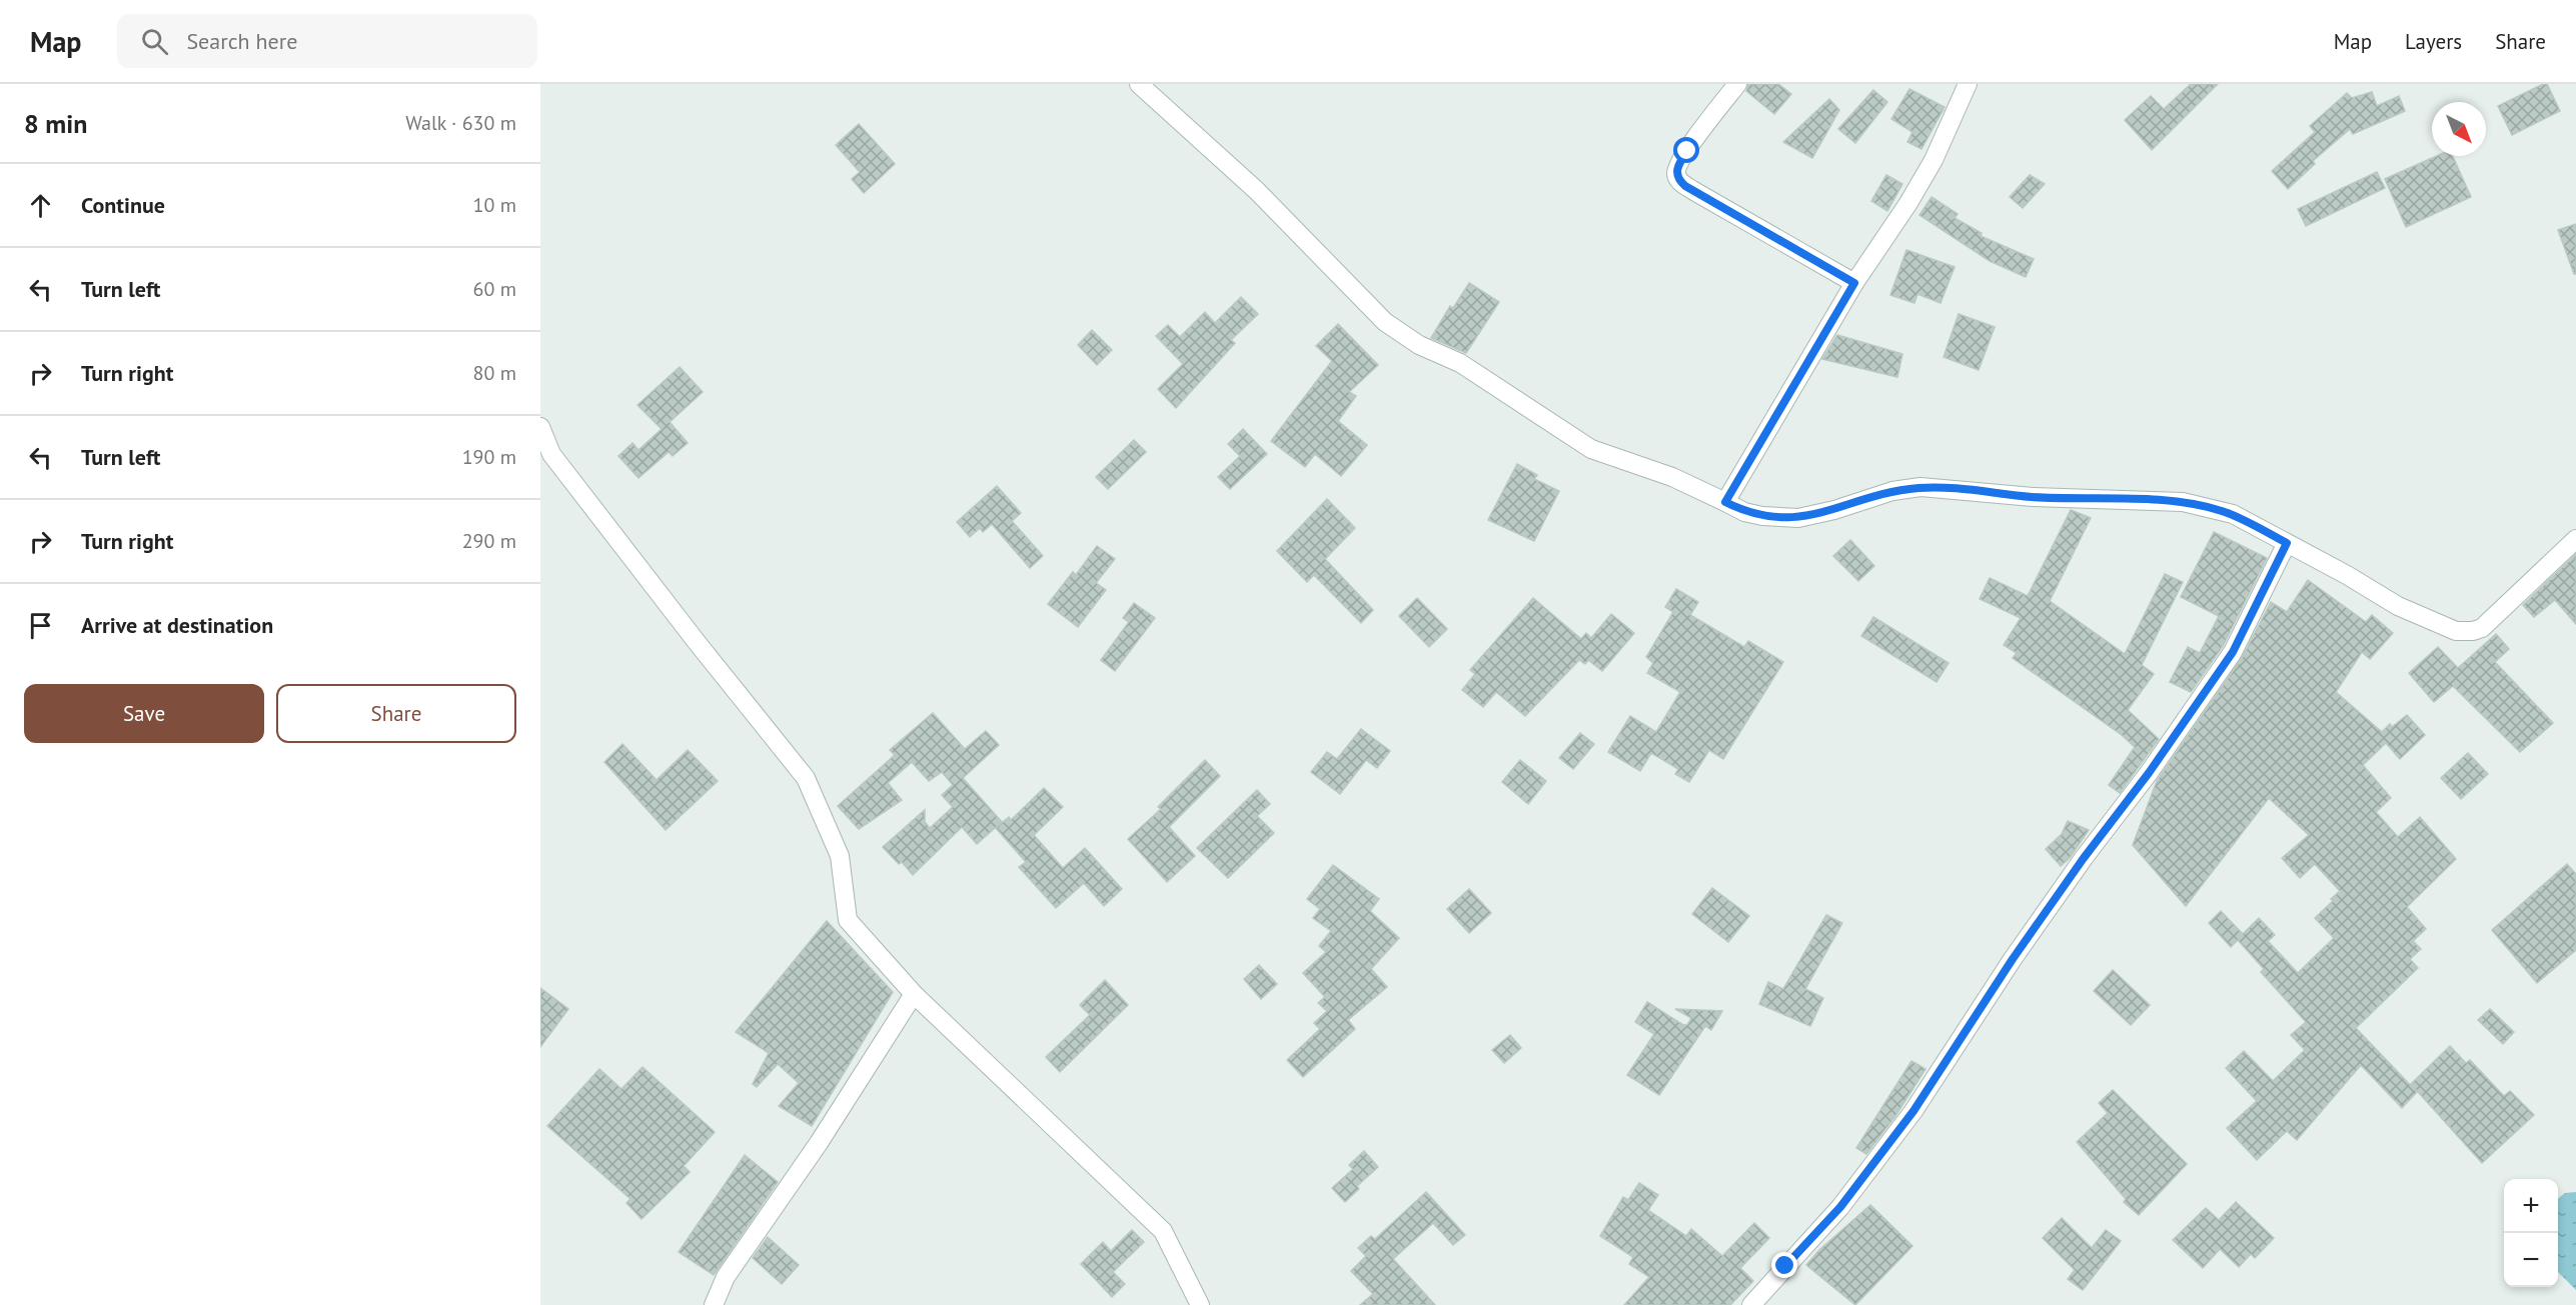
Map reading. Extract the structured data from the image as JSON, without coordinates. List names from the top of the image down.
{
  "north": "bottom right",
  "page": {
    "header": "Map",
    "search": "Search here",
    "nav": ["Map", "Layers", "Share"],
    "heading": ["8 min", "Walk · 630 m"],
    "list": [
      ["Continue", "10 m"],
      ["Turn left", "60 m"],
      ["Turn right", "80 m"],
      ["Turn left", "190 m"],
      ["Turn right", "290 m"],
      "Arrive at destination"
    ],
    "buttons": ["Save", "Share"],
    "map_buttons": ["+", "−"]
  }
}
